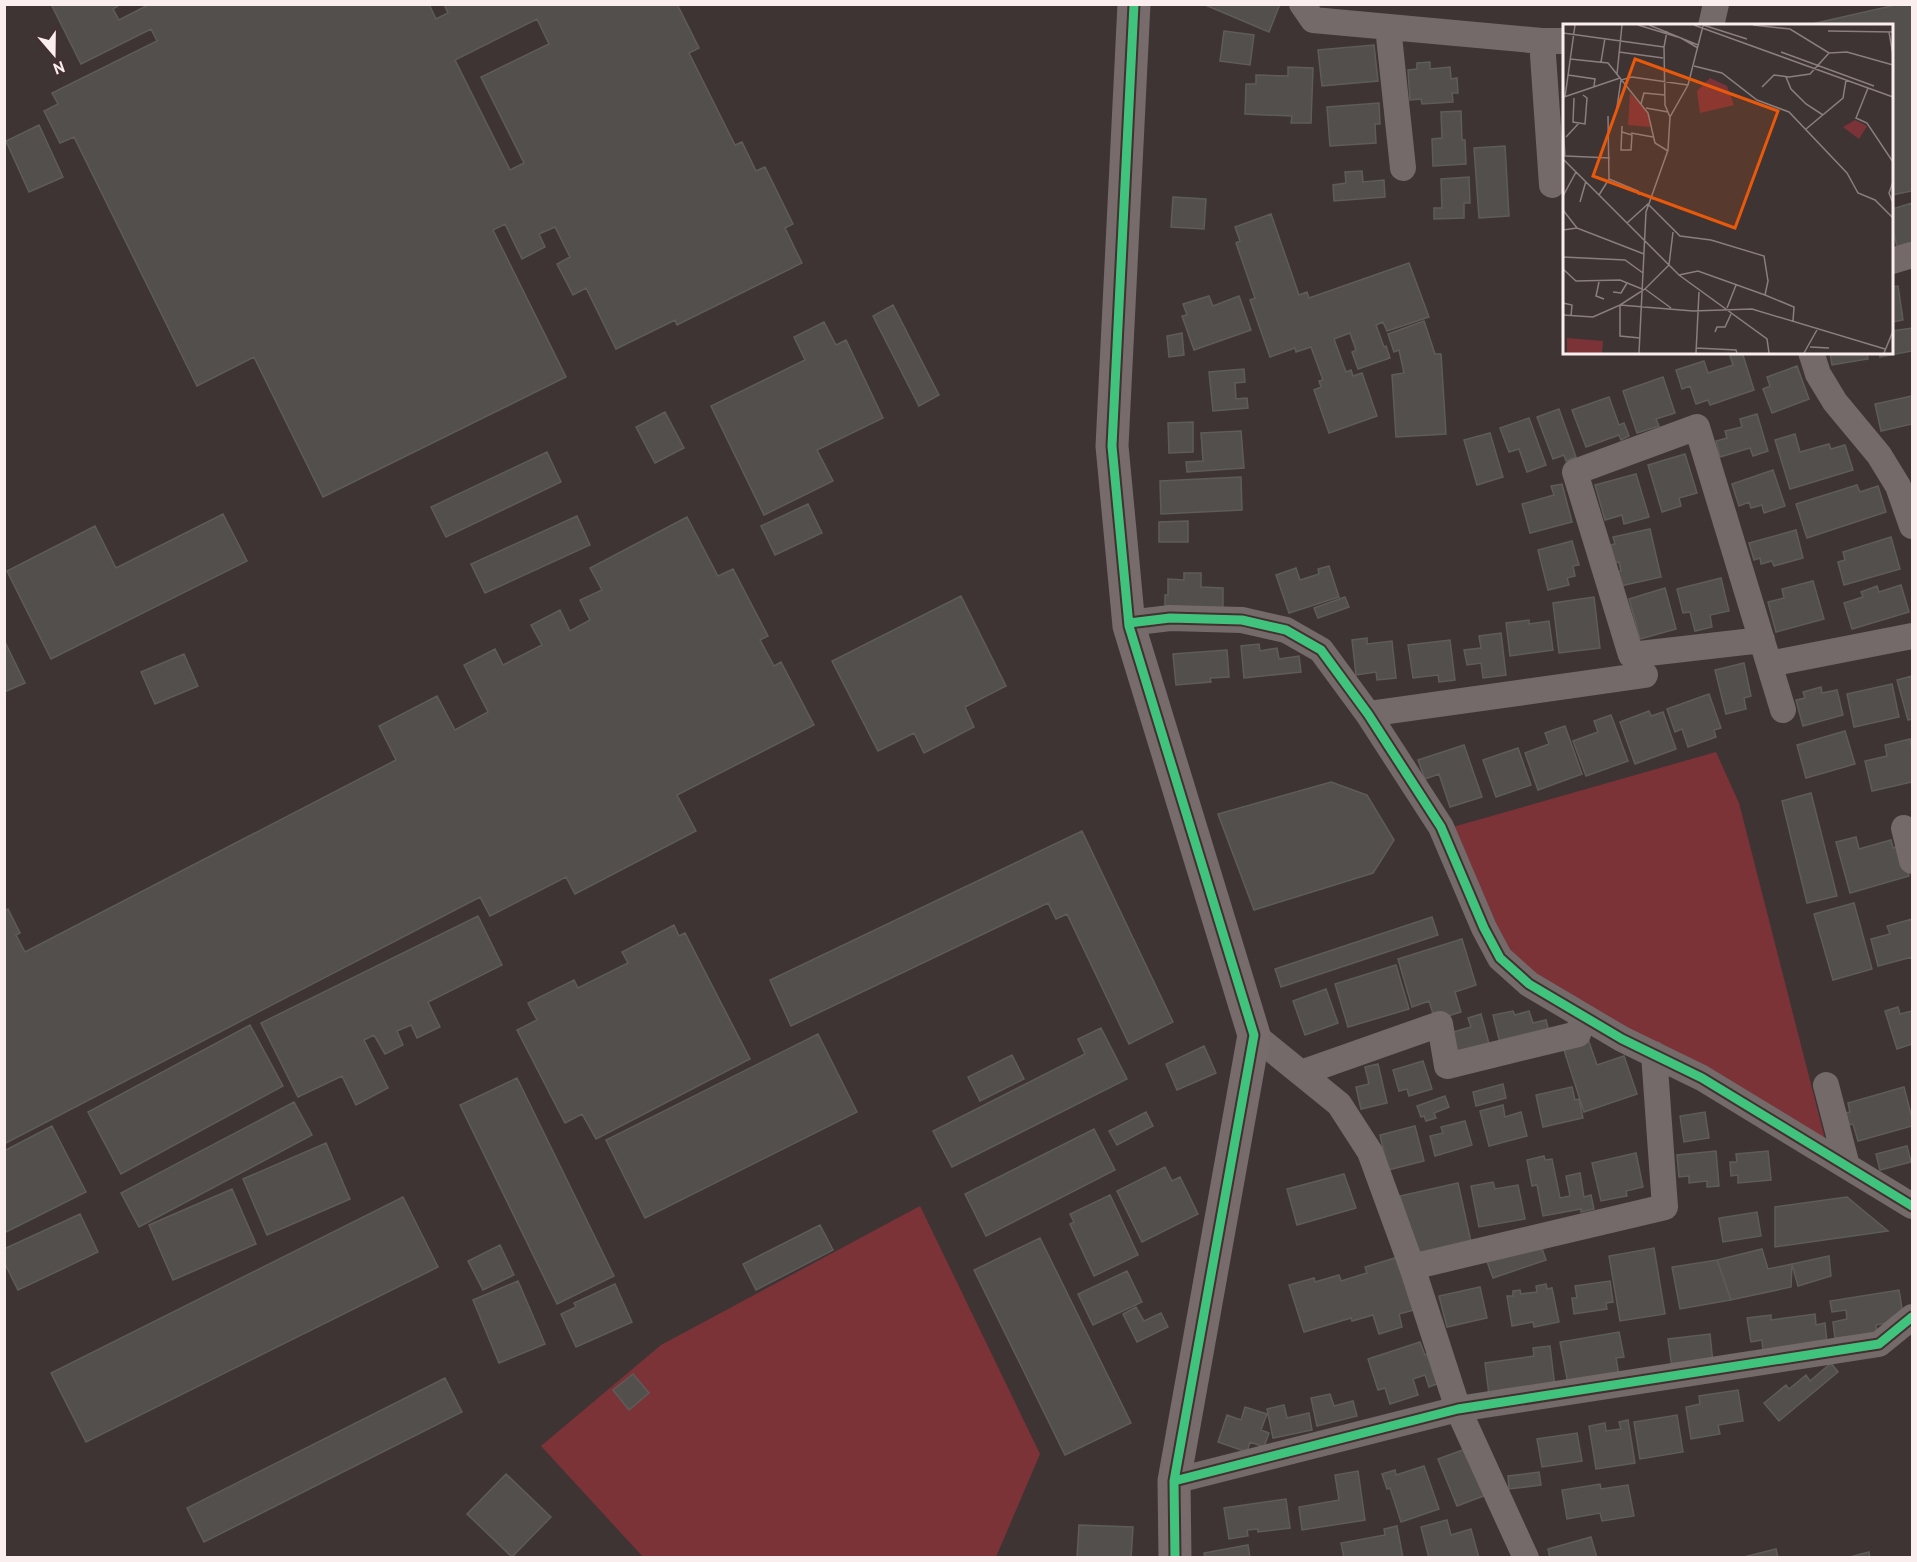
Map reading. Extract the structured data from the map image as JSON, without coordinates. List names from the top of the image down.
{
  "north": "bottom"
}
